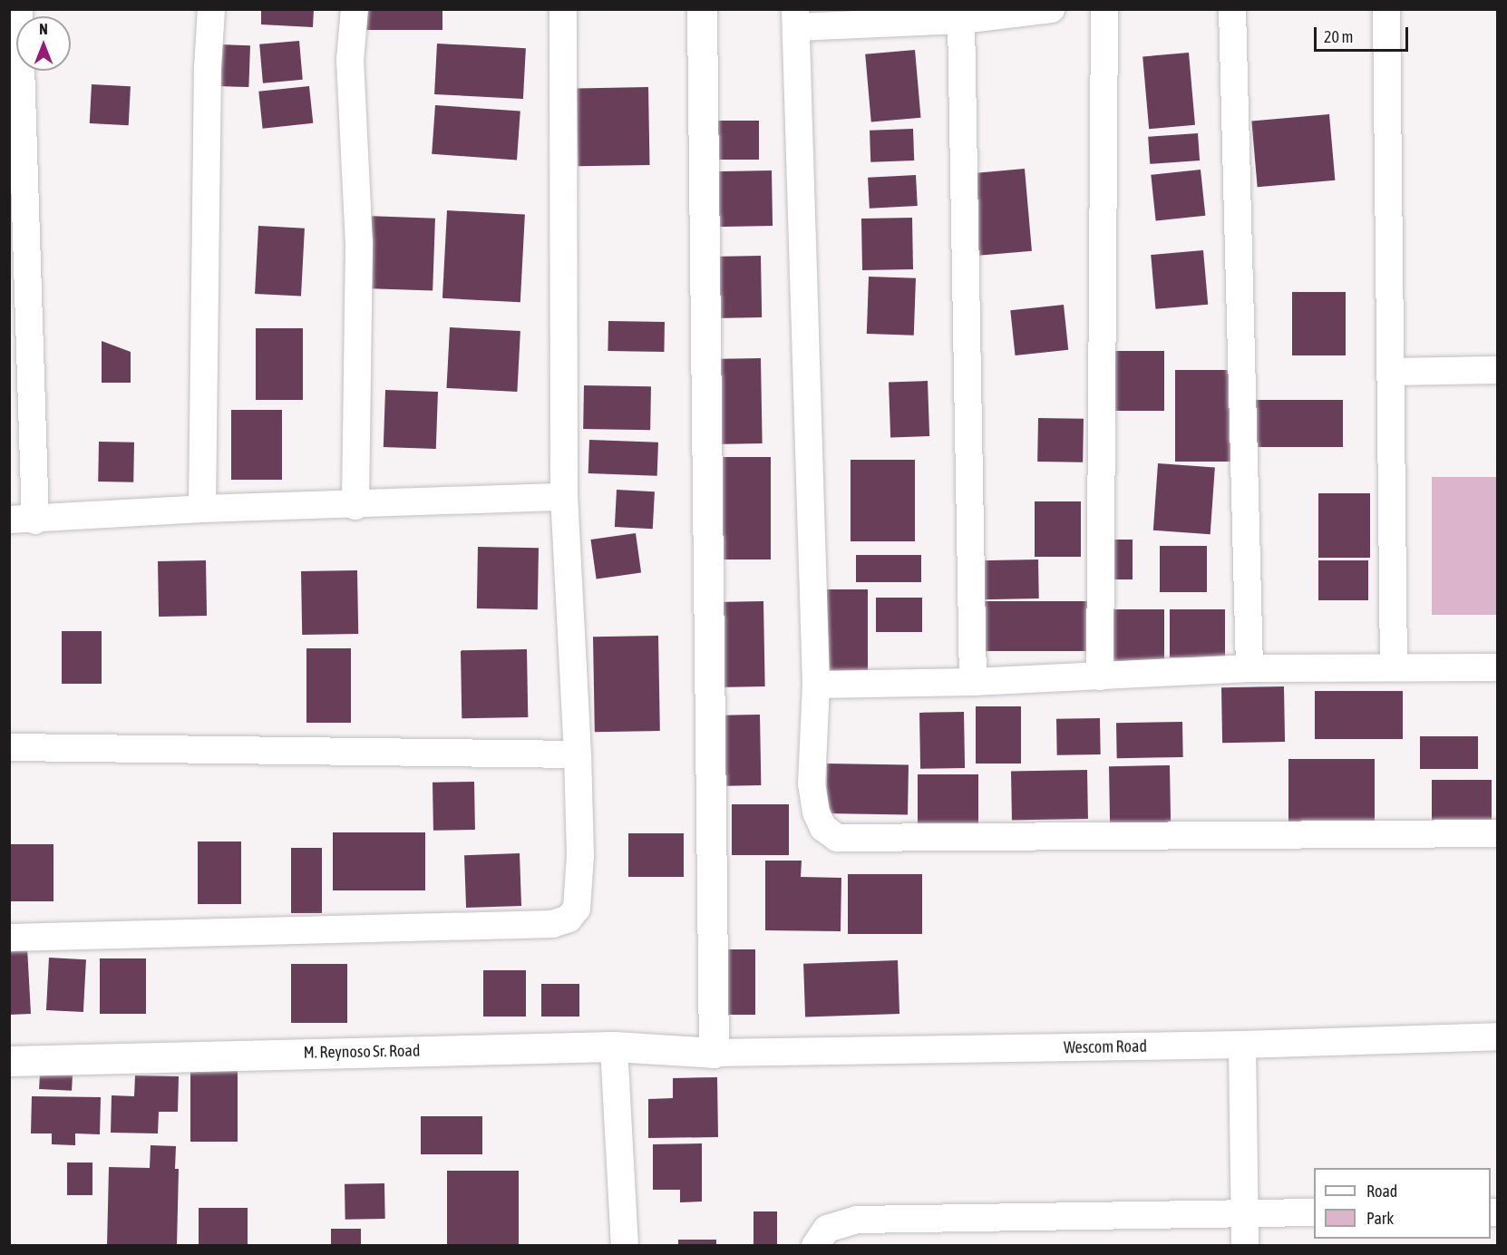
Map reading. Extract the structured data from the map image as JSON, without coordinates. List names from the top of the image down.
{
  "streets": {
    "street": ["Wescom Road", "M. Reynoso Sr. Road"]
  },
  "crossings": [
    ["Wescom Road", "M. Reynoso Sr. Road"]
  ],
  "legend": ["Road", "Park"],
  "scale_bar": "20 m",
  "north": "top"
}
